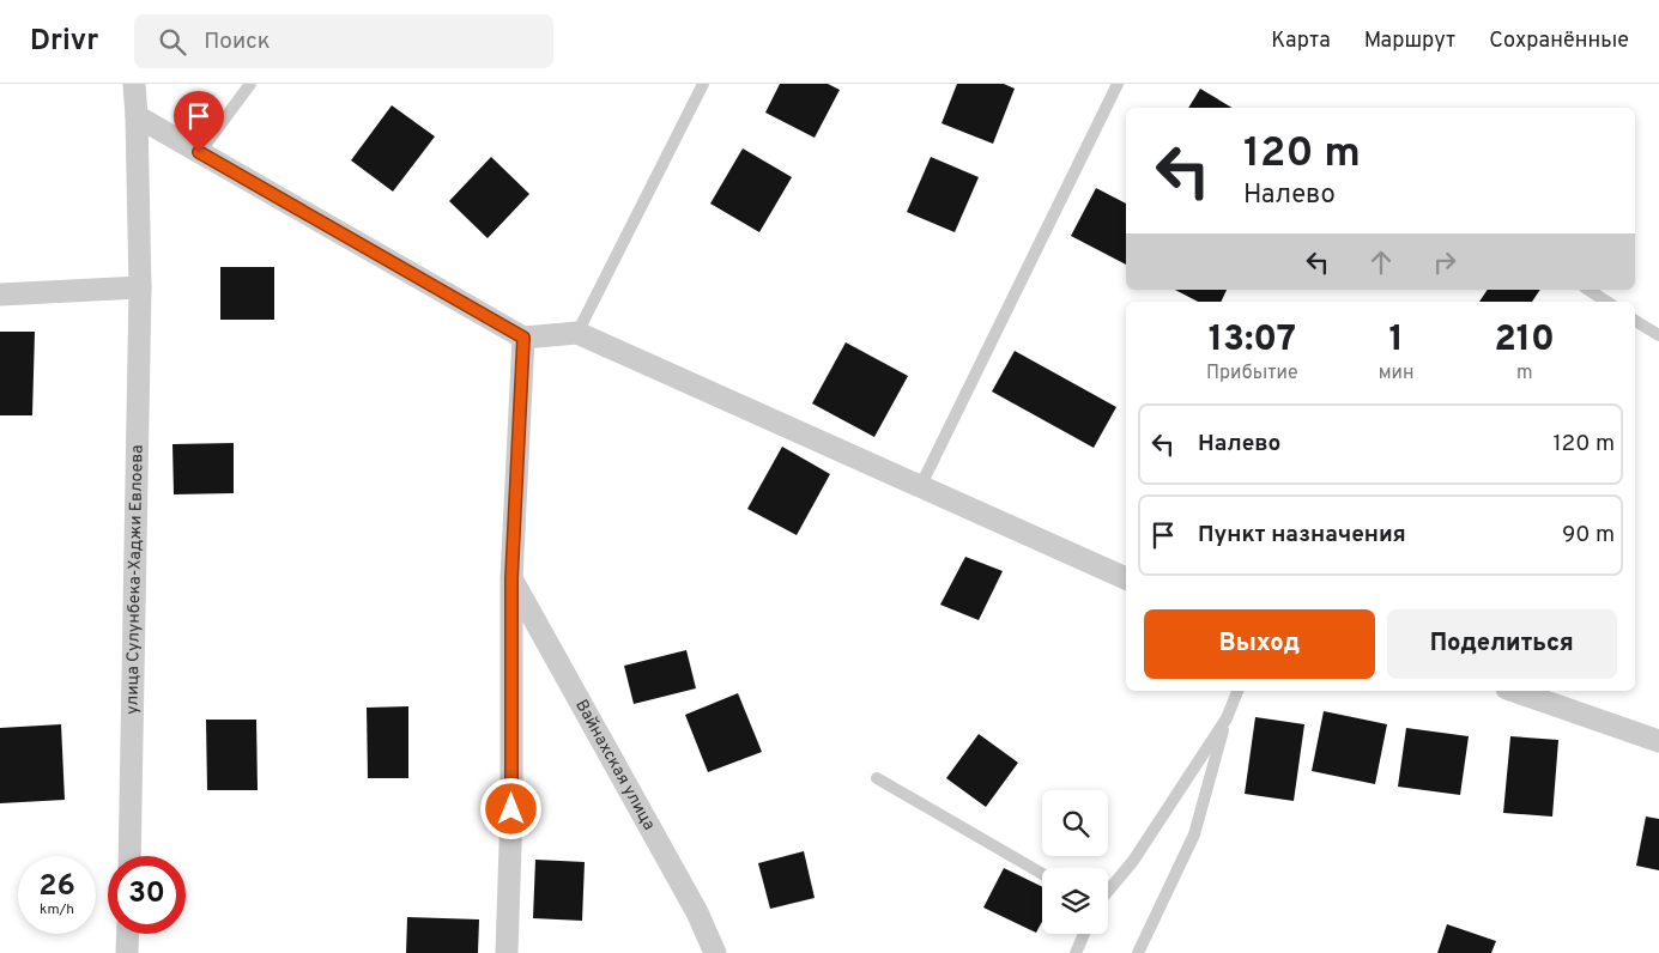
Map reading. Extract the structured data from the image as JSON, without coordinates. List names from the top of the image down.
{
  "streets": {
    "street": ["улица Сулунбека-Хаджи Евлоева", "Вайнахская улица"]
  },
  "page": {
    "header": "Drivr",
    "search": "Поиск",
    "nav": ["Карта", "Маршрут", "Сохранённые"],
    "turn": ["120 m", "Налево"],
    "eta": [
      "13:07",
      "Прибытие",
      "1",
      "мин",
      "210",
      "m"
    ],
    "list": [
      {
        "name": "Налево",
        "value": "120 m"
      },
      {
        "name": "Пункт назначения",
        "value": "90 m"
      }
    ],
    "buttons": ["Выход", "Поделиться"],
    "speed": "26 km/h",
    "limit": "30"
  }
}
